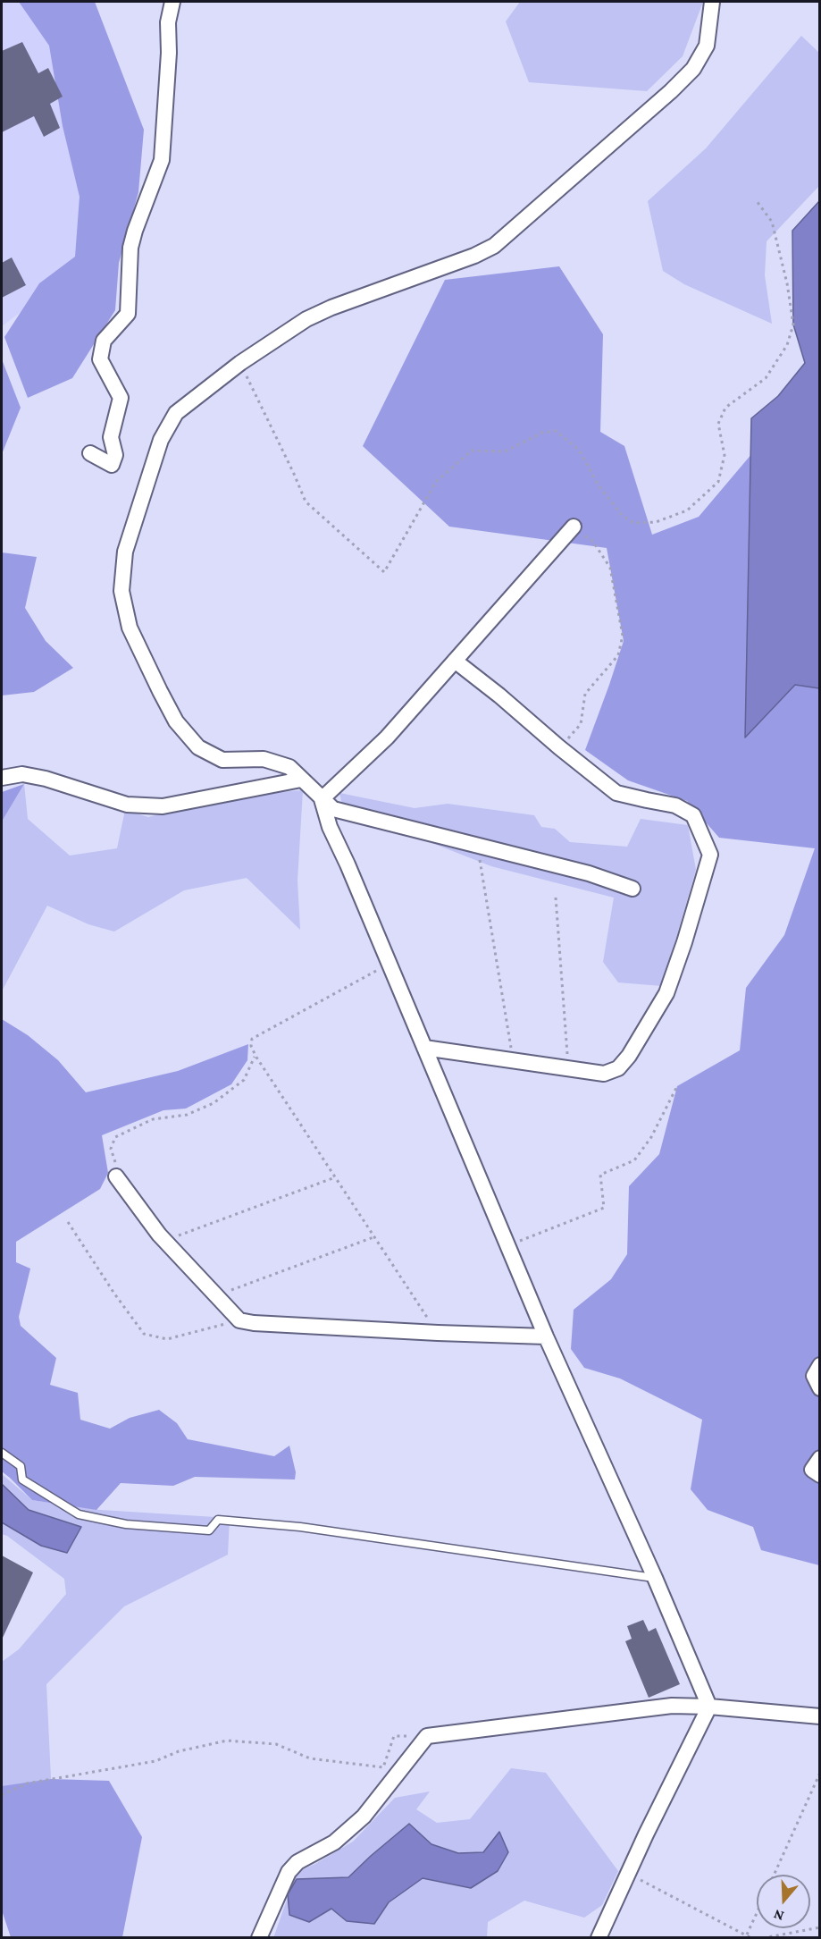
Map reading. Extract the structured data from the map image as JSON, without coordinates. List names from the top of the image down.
{
  "north": "bottom"
}
